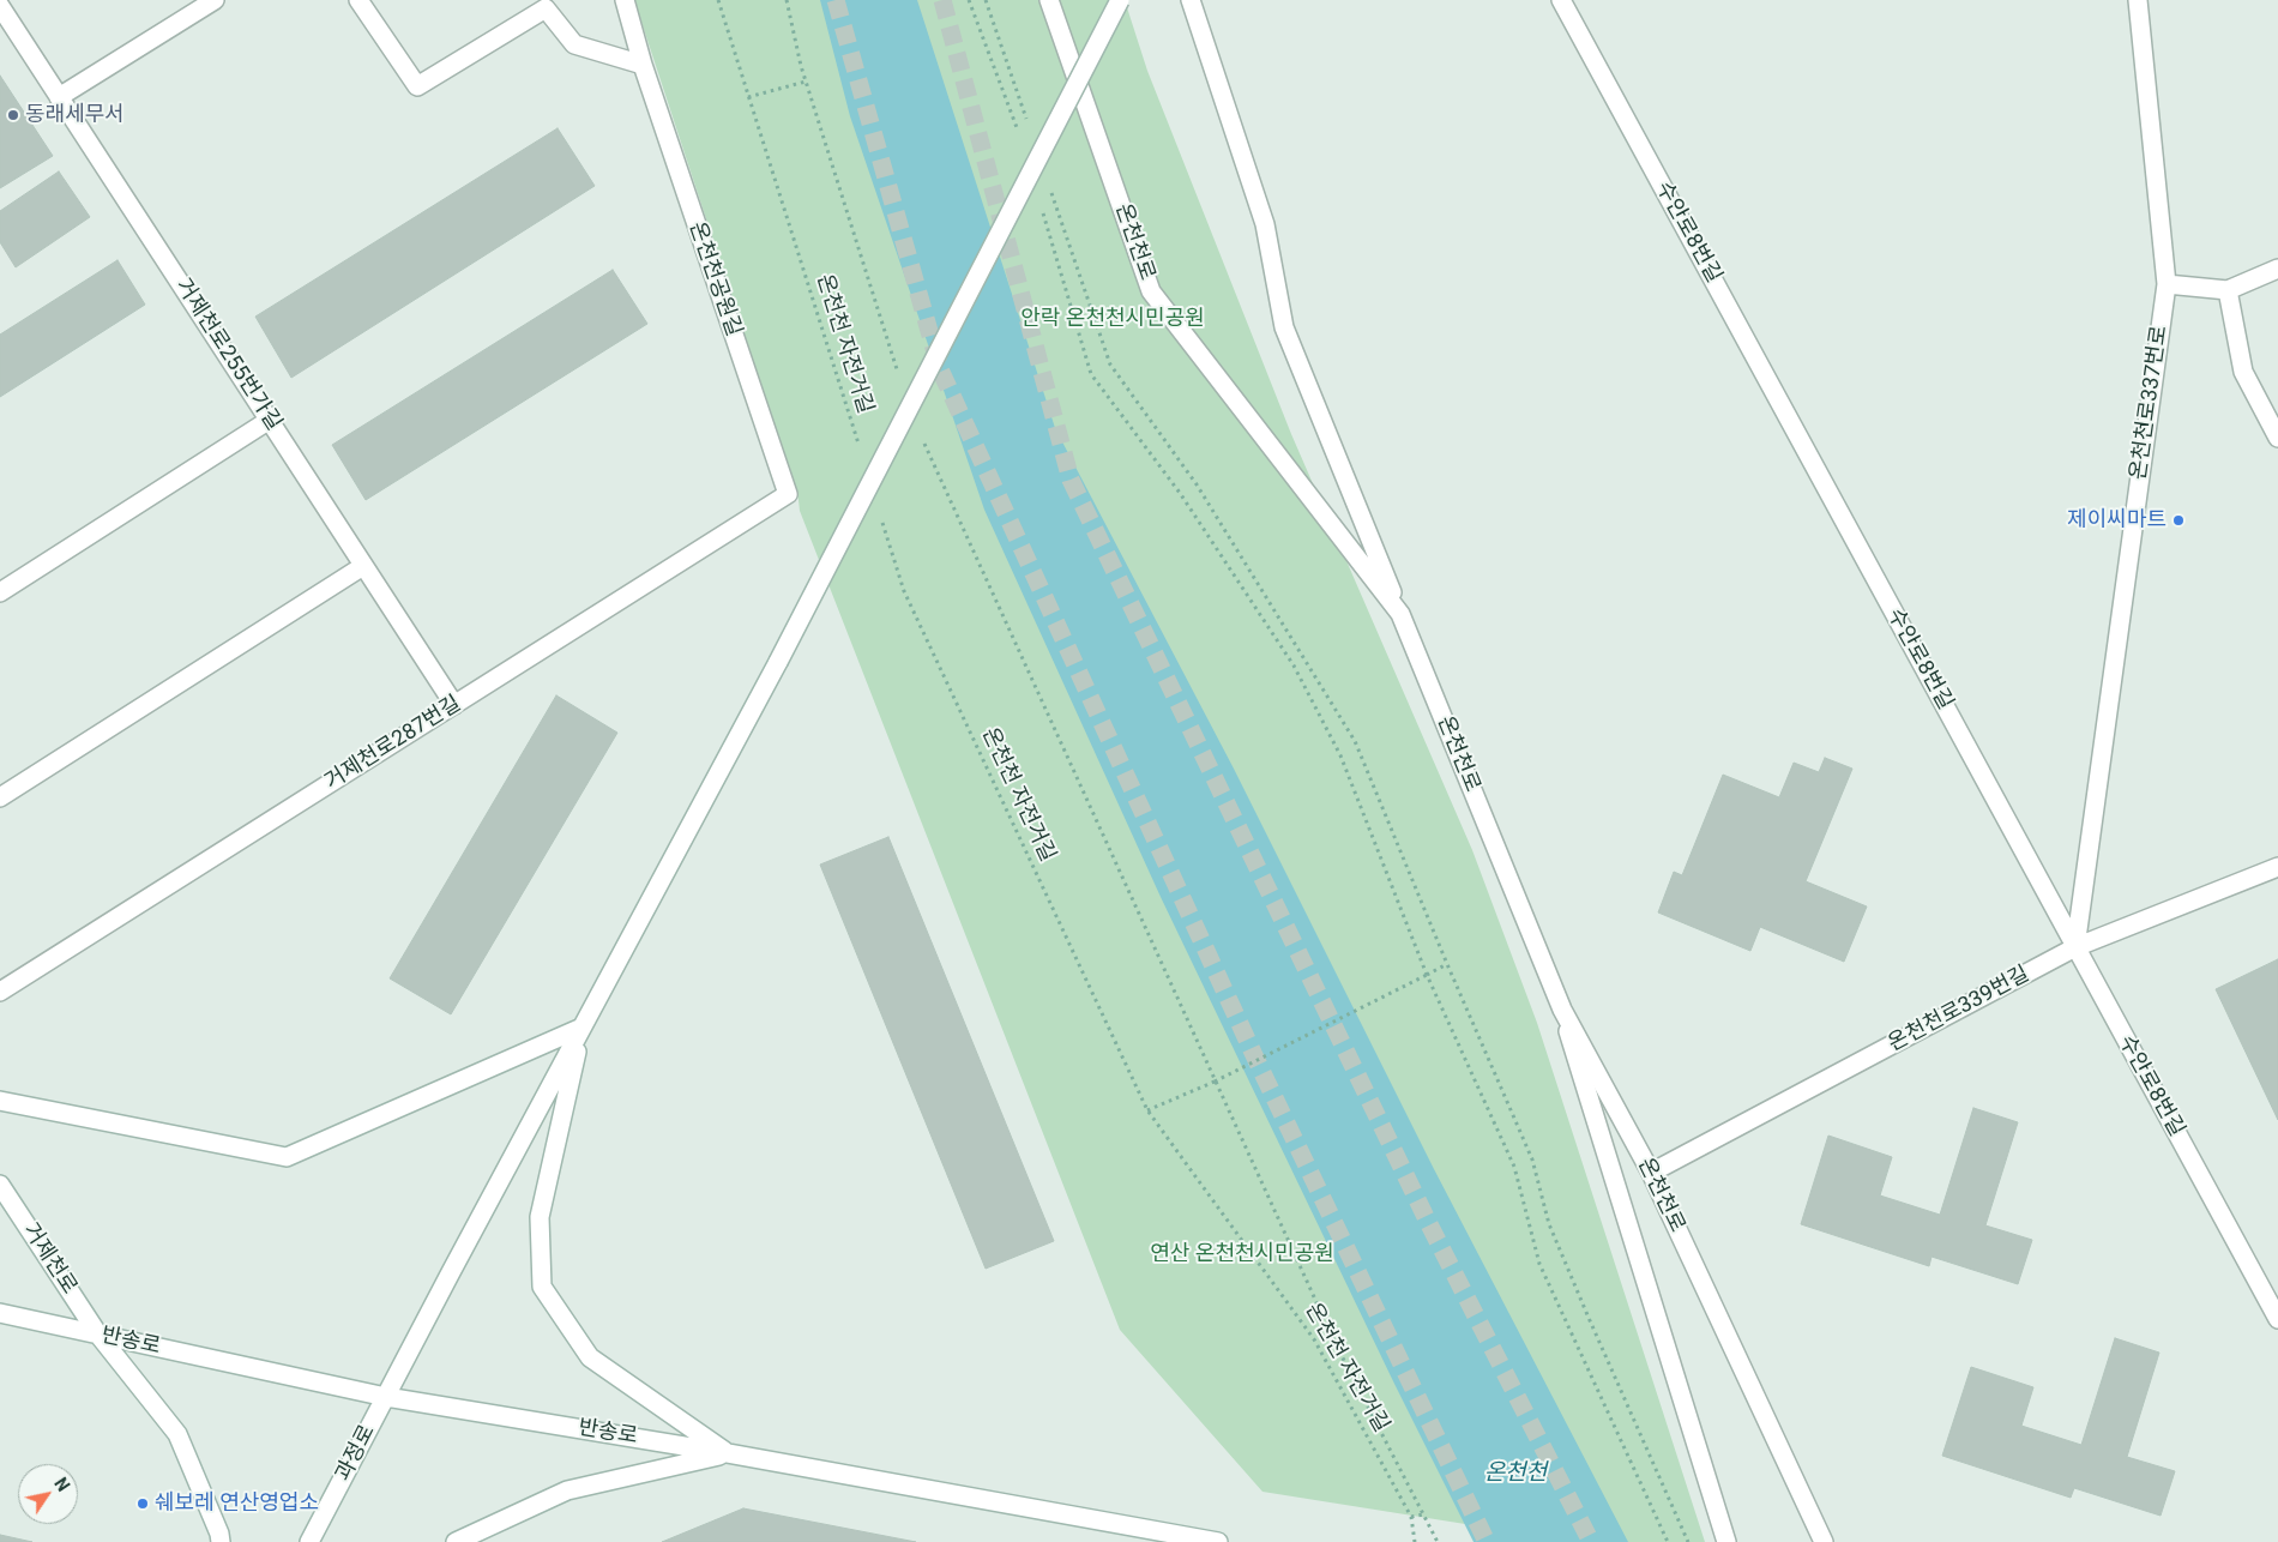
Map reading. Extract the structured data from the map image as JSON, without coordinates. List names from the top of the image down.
{
  "streets": {
    "street": [
      "수안로8번길",
      "온천천로",
      "온천천공원길",
      "거제천로255번가길",
      "온천천로337번로",
      "거제천로287번길",
      "온천천로339번길",
      "거제천로",
      "반송로",
      "과정로"
    ],
    "path": ["온천천 자전거길"]
  },
  "crossings": [
    ["수안로8번길", "온천천로337번로"],
    ["수안로8번길", "온천천로339번길"],
    ["온천천로", "온천천로339번길"],
    ["온천천공원길", "거제천로287번길"],
    ["거제천로255번가길", "거제천로287번길"],
    ["온천천로337번로", "온천천로339번길"],
    ["거제천로", "반송로"],
    ["반송로", "과정로"]
  ],
  "water": ["온천천"],
  "parks": ["안락 온천천시민공원", "연산 온천천시민공원"],
  "places": ["동래세무서", "제이씨마트", "쉐보레 연산영업소"],
  "north": "top right"
}
